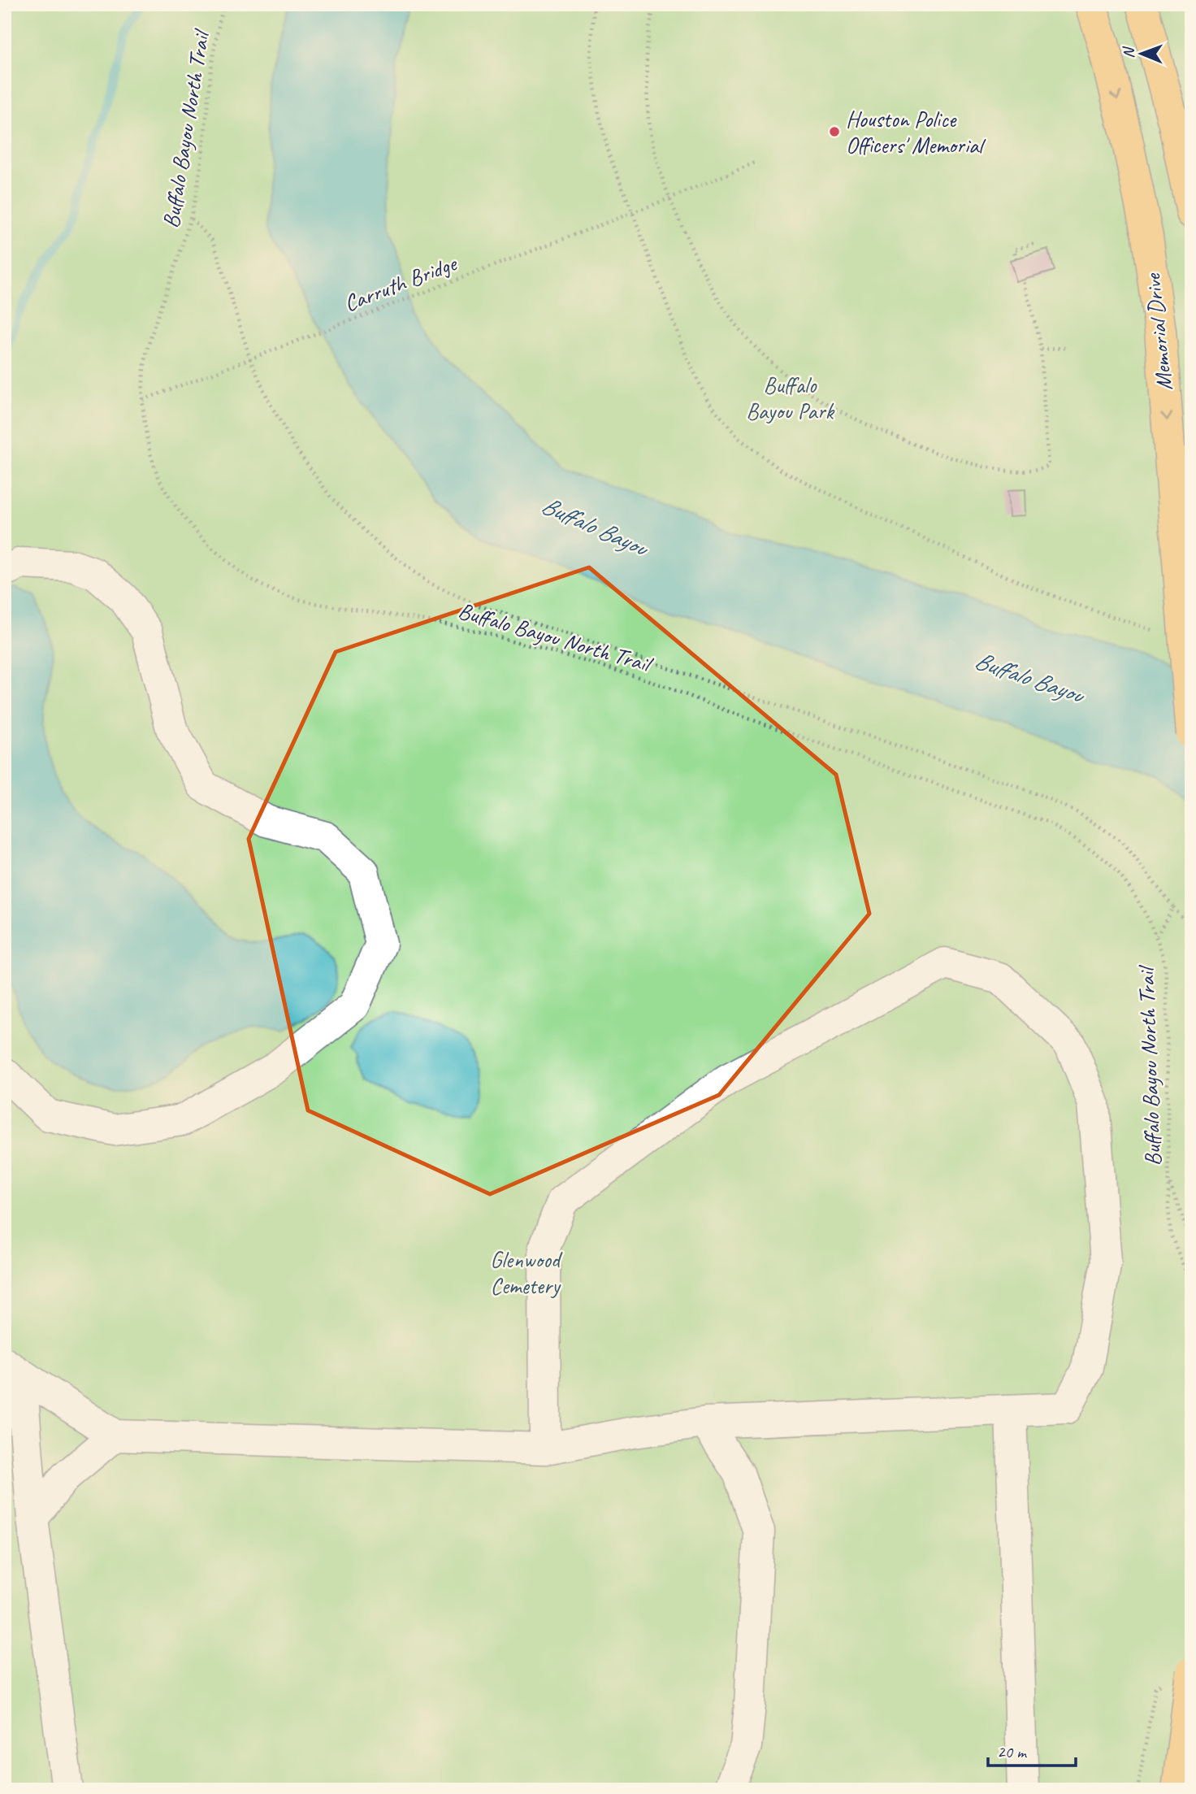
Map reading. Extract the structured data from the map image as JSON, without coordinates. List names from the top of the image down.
{
  "streets": {
    "main road": ["Memorial Drive"],
    "path": ["Buffalo Bayou North Trail", "Carruth Bridge"]
  },
  "crossings": [
    ["Buffalo Bayou North Trail", "Carruth Bridge"]
  ],
  "water": ["Buffalo Bayou"],
  "parks": ["Buffalo Bayou Park", "Glenwood Cemetery"],
  "places": ["Houston Police Officers' Memorial"],
  "scale_bar": "20 m",
  "north": "left"
}
